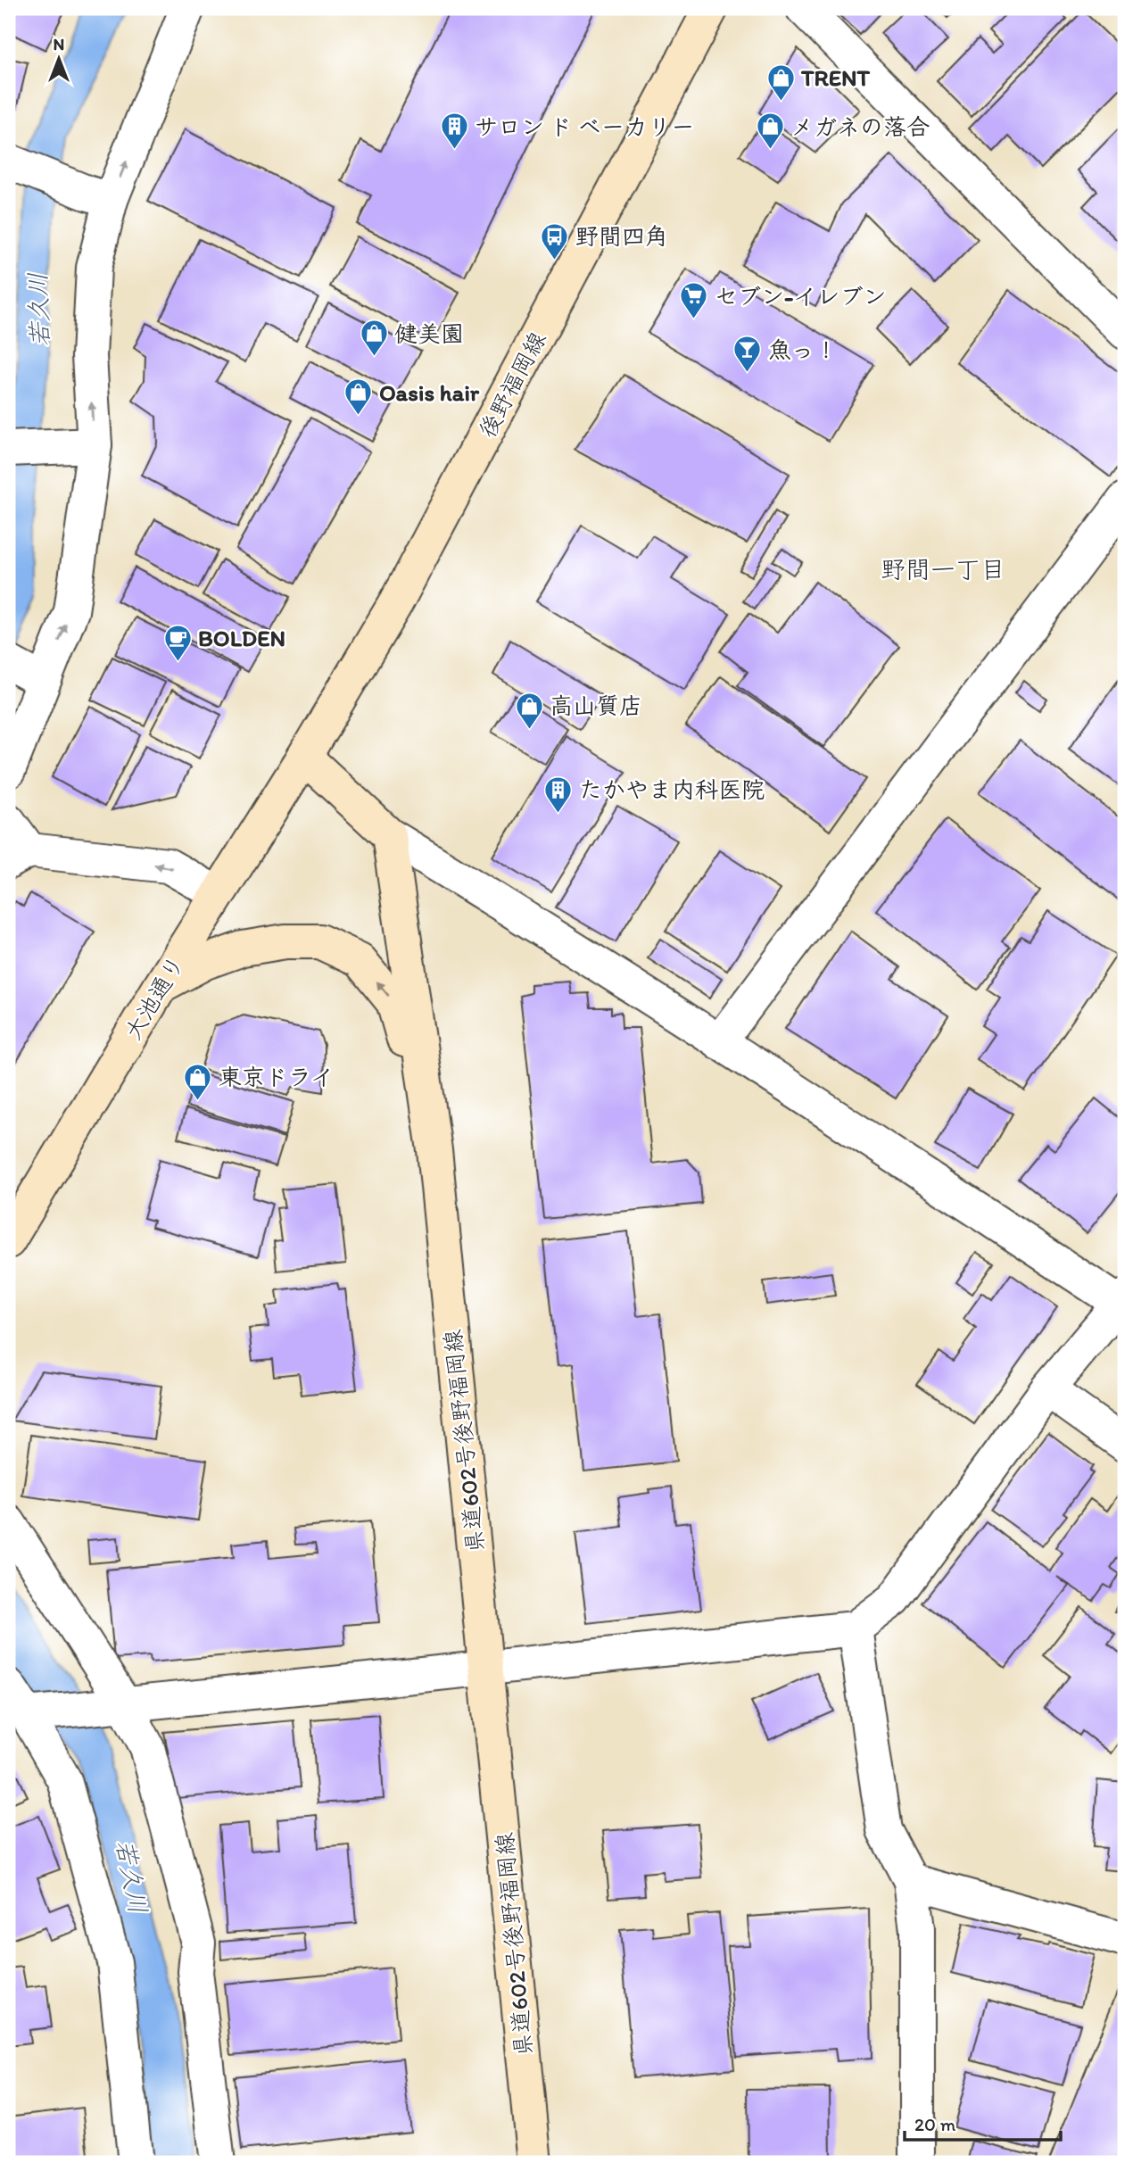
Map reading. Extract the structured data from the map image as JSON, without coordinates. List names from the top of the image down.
{
  "streets": {
    "main road": ["後野福岡線", "大池通り", "県道602号後野福岡線"]
  },
  "crossings": [
    ["後野福岡線", "大池通り"]
  ],
  "districts": ["野間一丁目"],
  "water": ["若久川"],
  "places": {
    "shop": [
      "TRENT",
      "メガネの落合",
      "健美園",
      "Oasis hair",
      "高山質店",
      "東京ドライ"
    ],
    "building": ["サロン ド ベーカリー", "たかやま内科医院"],
    "bus stop": ["野間四角"],
    "supermarket": ["セブン-イレブン"],
    "bar": ["魚っ！"],
    "cafe": ["BOLDEN"]
  },
  "scale_bar": "20 m",
  "north": "top"
}
